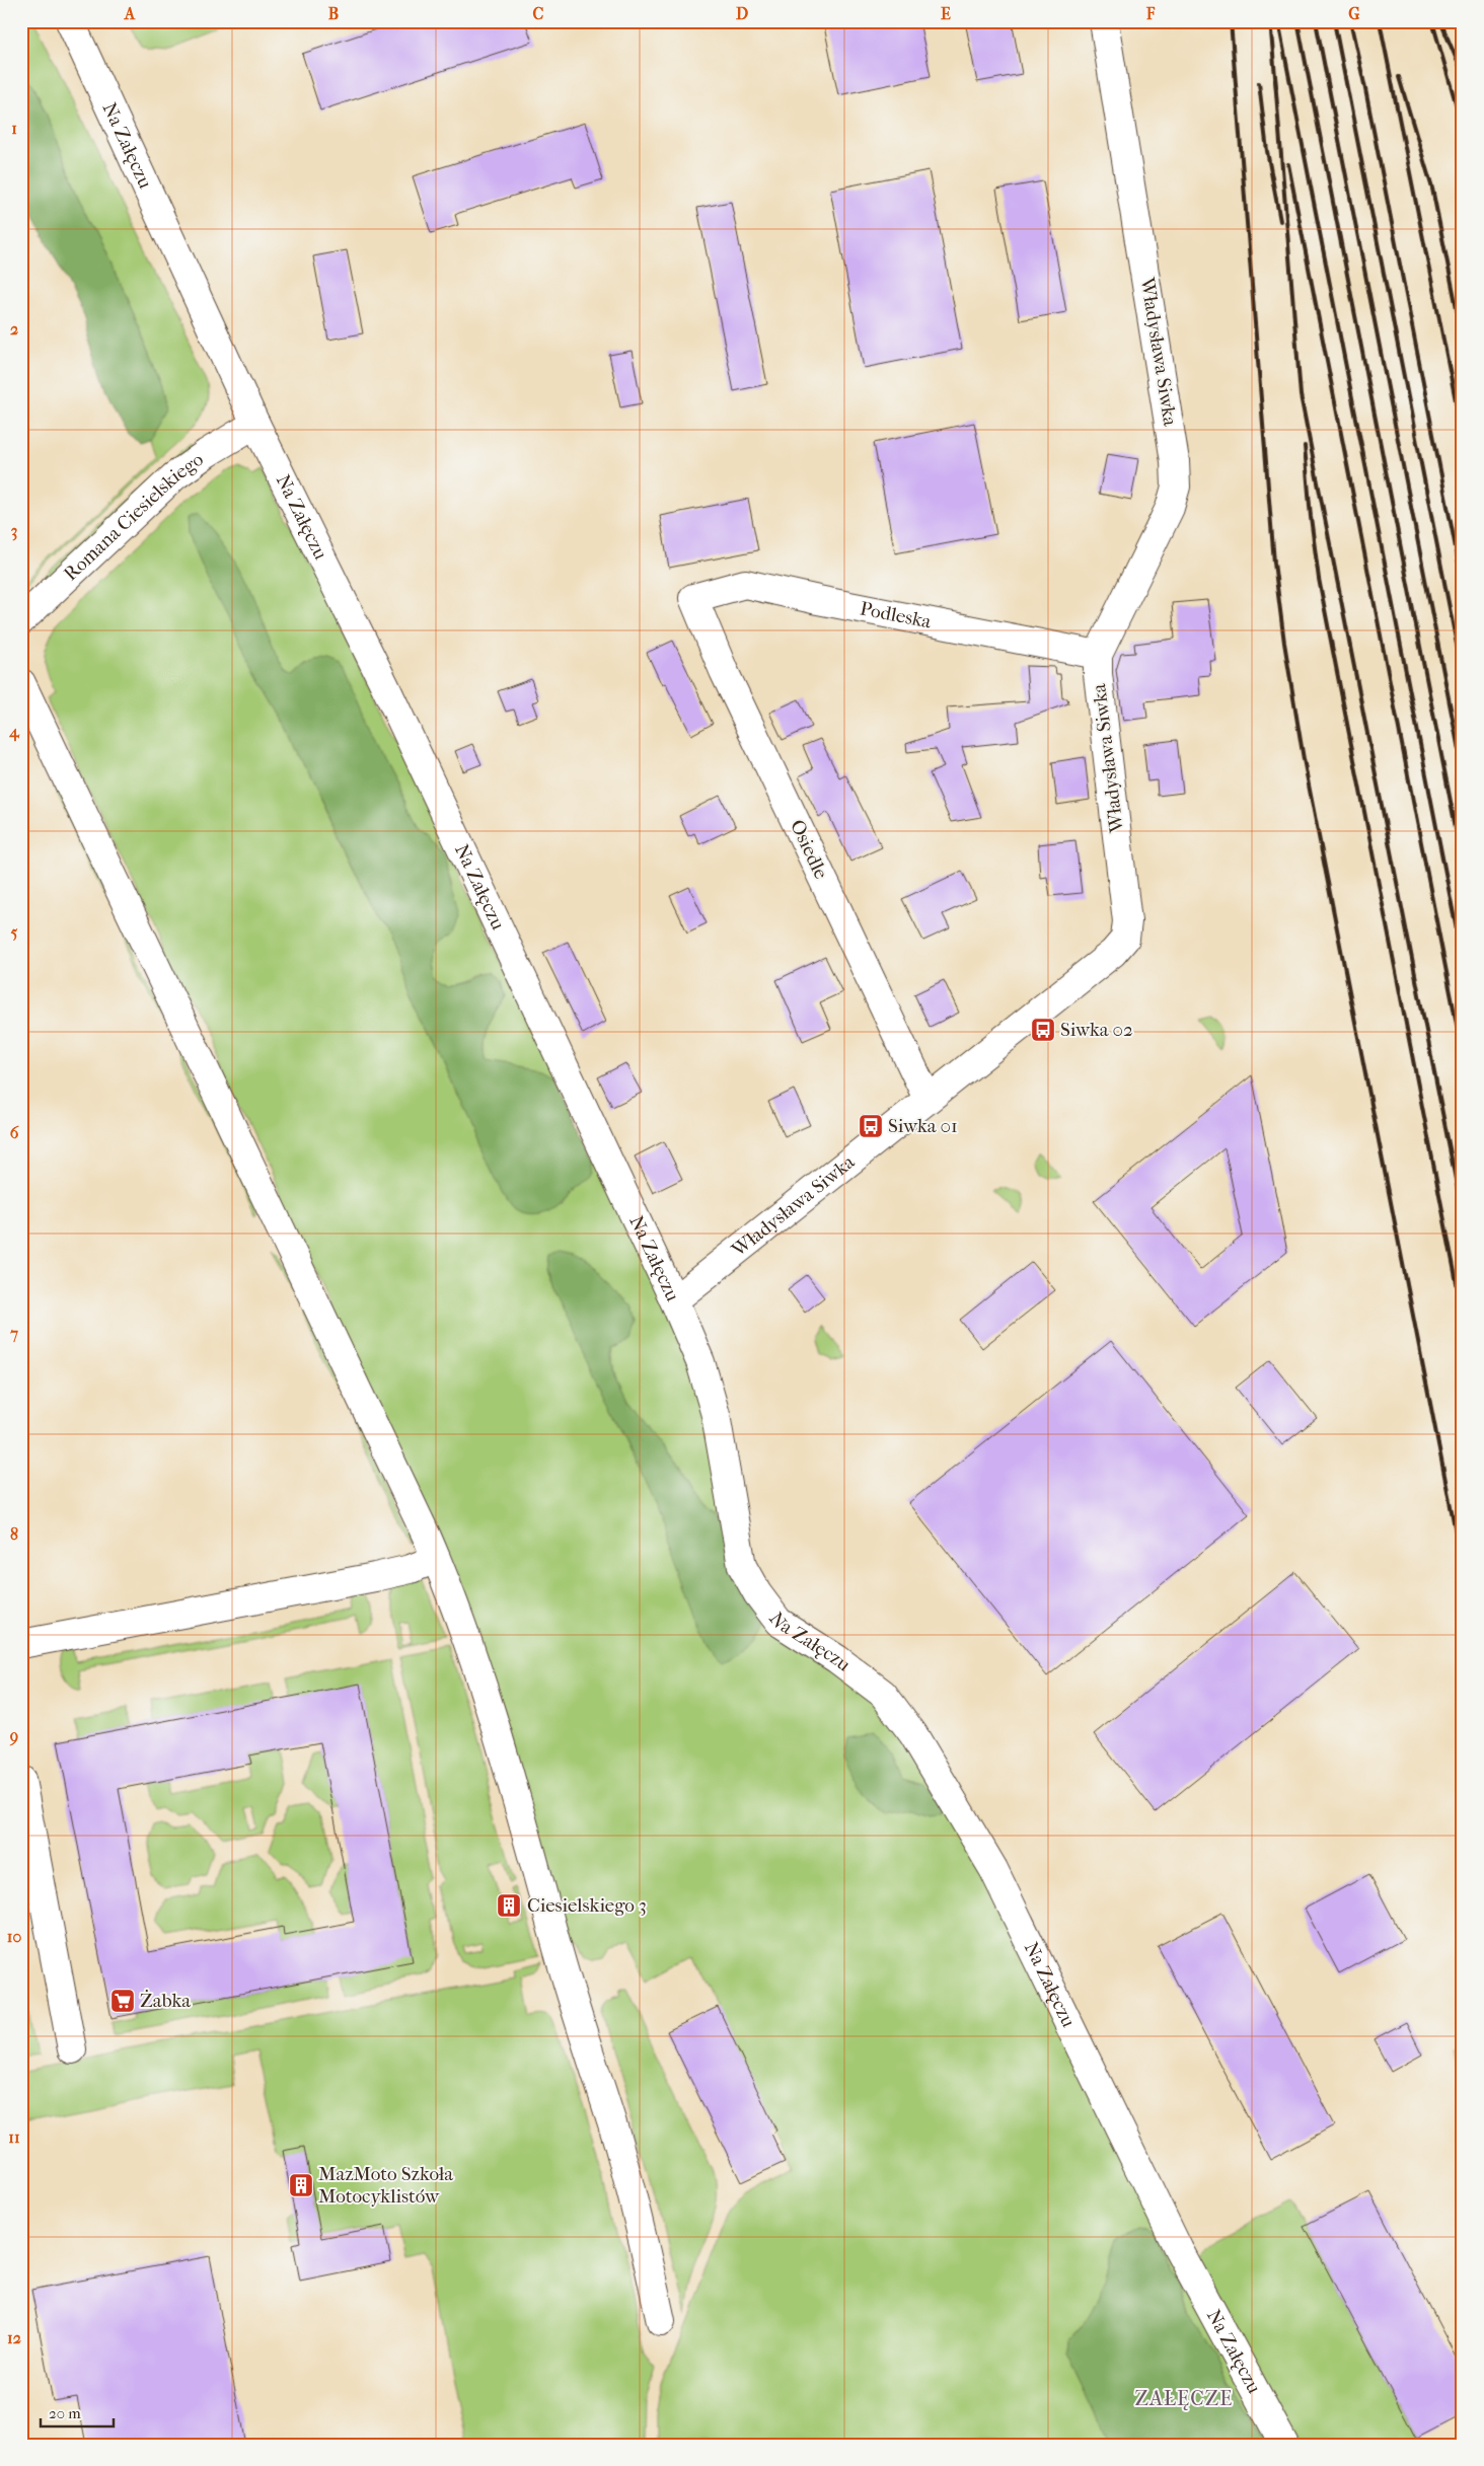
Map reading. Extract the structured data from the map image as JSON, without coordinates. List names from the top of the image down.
{
  "streets": {
    "street": [
      "Na Załęczu",
      "Władysława Siwka",
      "Romana Ciesielskiego",
      "Podleska",
      "Osiedle"
    ]
  },
  "crossings": [
    ["Na Załęczu", "Władysława Siwka"],
    ["Na Załęczu", "Romana Ciesielskiego"],
    ["Władysława Siwka", "Podleska"],
    ["Władysława Siwka", "Osiedle"],
    ["Podleska", "Osiedle"]
  ],
  "districts": ["ZAŁĘCZE"],
  "places": {
    "bus stop": ["Siwka 02", "Siwka 01"],
    "building": ["Ciesielskiego 3", "MazMoto Szkoła Motocyklistów"],
    "supermarket": ["Żabka"]
  },
  "scale_bar": "20 m",
  "grid": {
    "columns": [
      "A",
      "B",
      "C",
      "D",
      "E",
      "F",
      "G"
    ],
    "rows": [
      "1",
      "2",
      "3",
      "4",
      "5",
      "6",
      "7",
      "8",
      "9",
      "10",
      "11",
      "12"
    ]
  }
}
